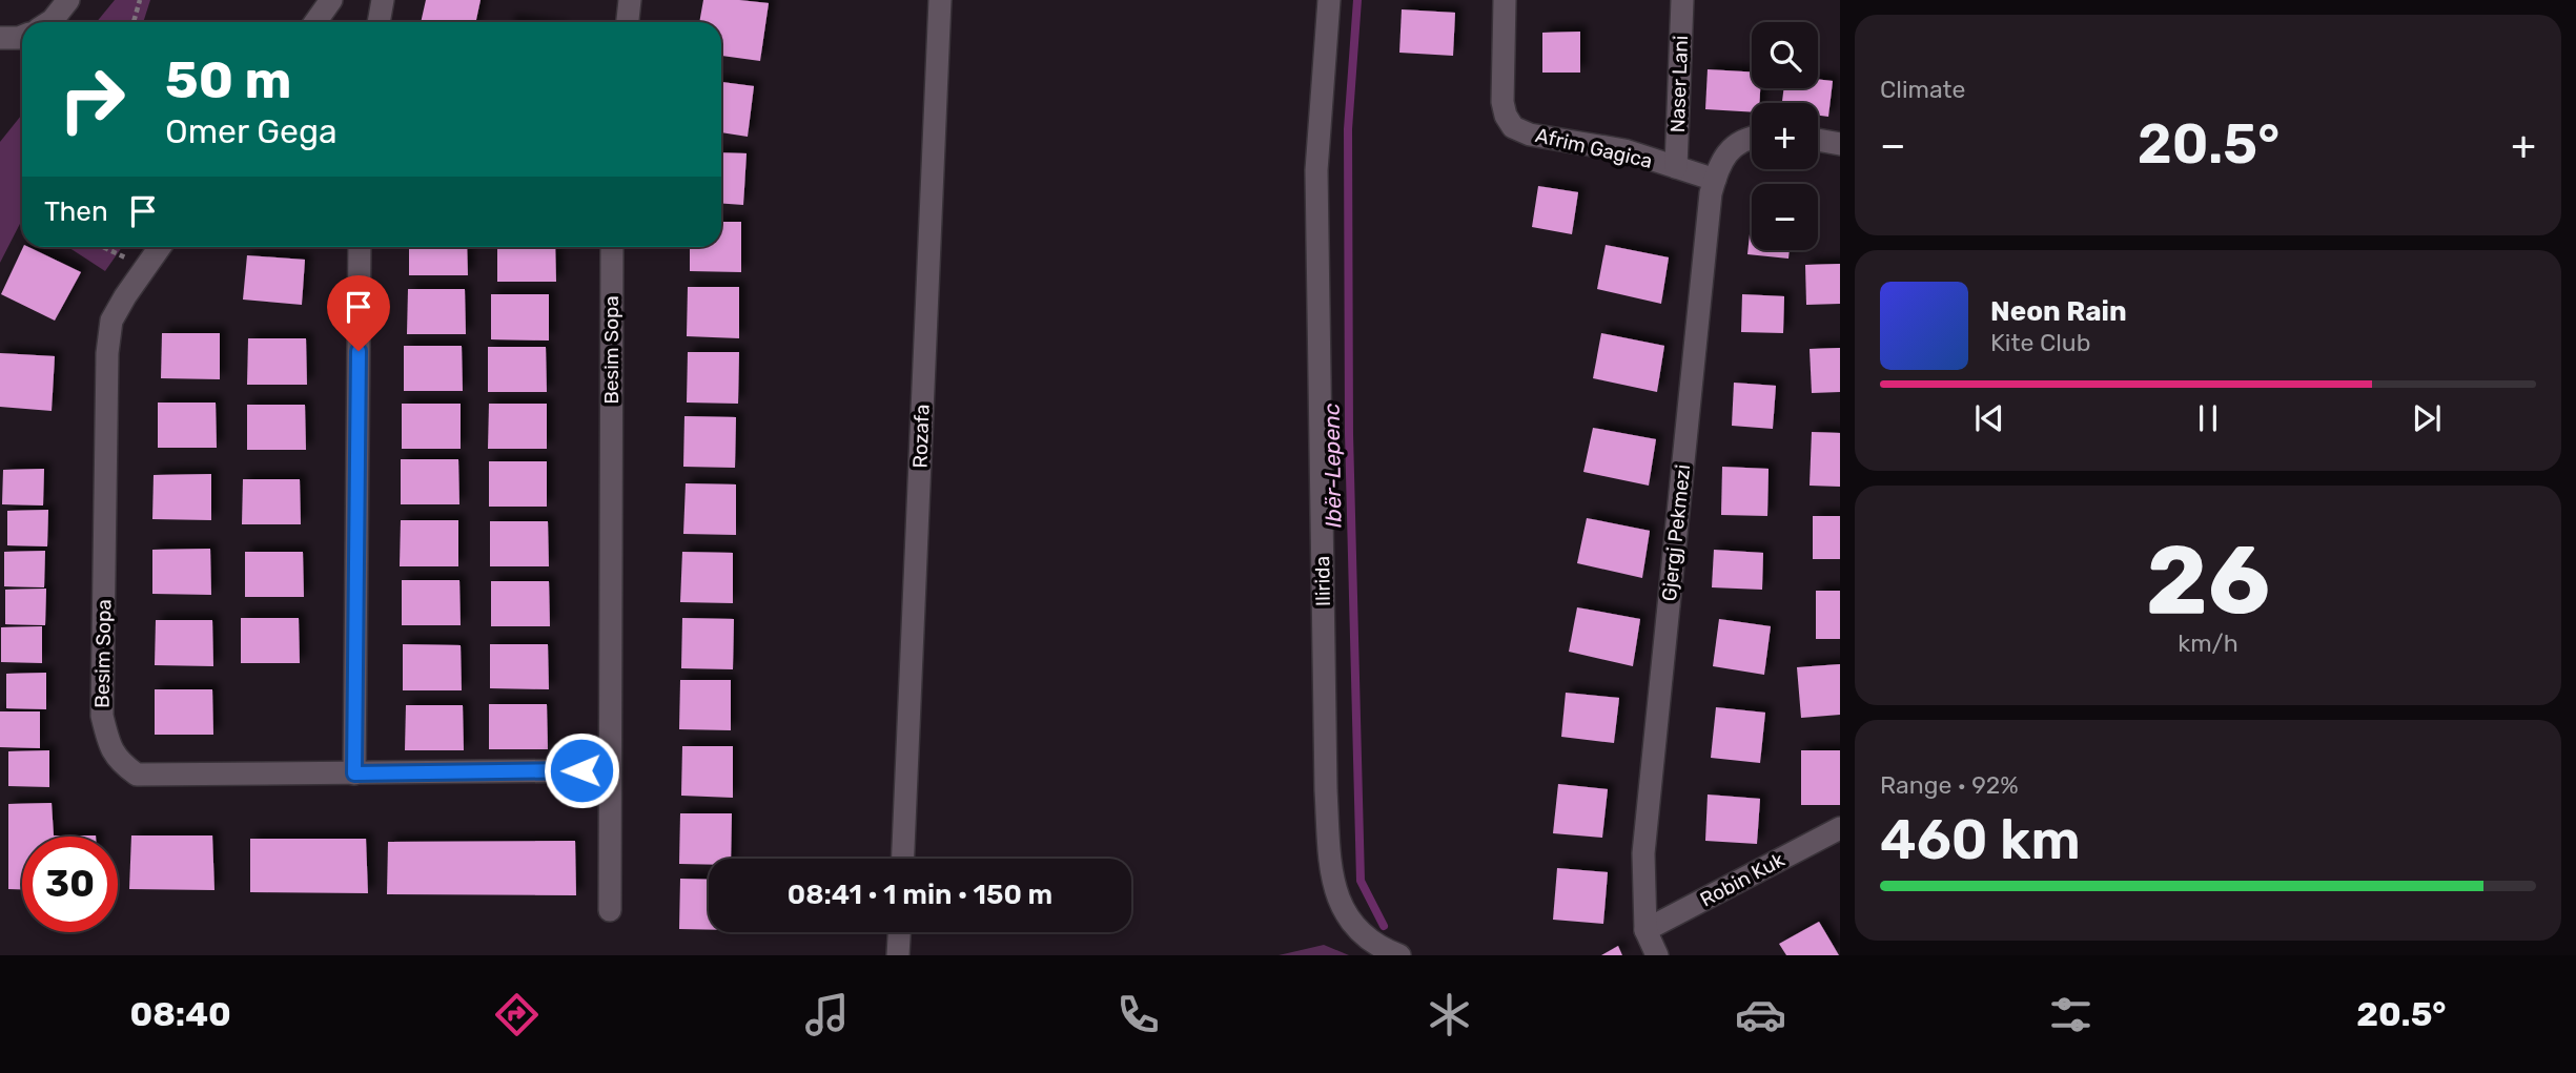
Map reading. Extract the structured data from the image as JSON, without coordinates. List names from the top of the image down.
{
  "streets": {
    "street": [
      "Naser Lani",
      "Afrim Gagica",
      "Besim Sopa",
      "Rozafa",
      "Gjergj Pekmezi",
      "Ilirida",
      "Robin Kuk"
    ]
  },
  "crossings": [
    ["Naser Lani", "Afrim Gagica"],
    ["Afrim Gagica", "Gjergj Pekmezi"],
    ["Gjergj Pekmezi", "Robin Kuk"]
  ],
  "water": ["Ibër-Lepenc"],
  "page": {
    "tile": [
      "Climate",
      ["26", "km/h"],
      ["Range · 92%", "460 km"]
    ],
    "map_buttons": ["+", "−"],
    "turn": ["50 m", "Omer Gega"],
    "heat": ["−", "20.5°", "+"],
    "then": "Then",
    "song": ["Neon Rain", "Kite Club"],
    "limit": "30",
    "trip": "08:41 · 1 min · 150 m",
    "tabs": ["08:40", "20.5°"]
  }
}
